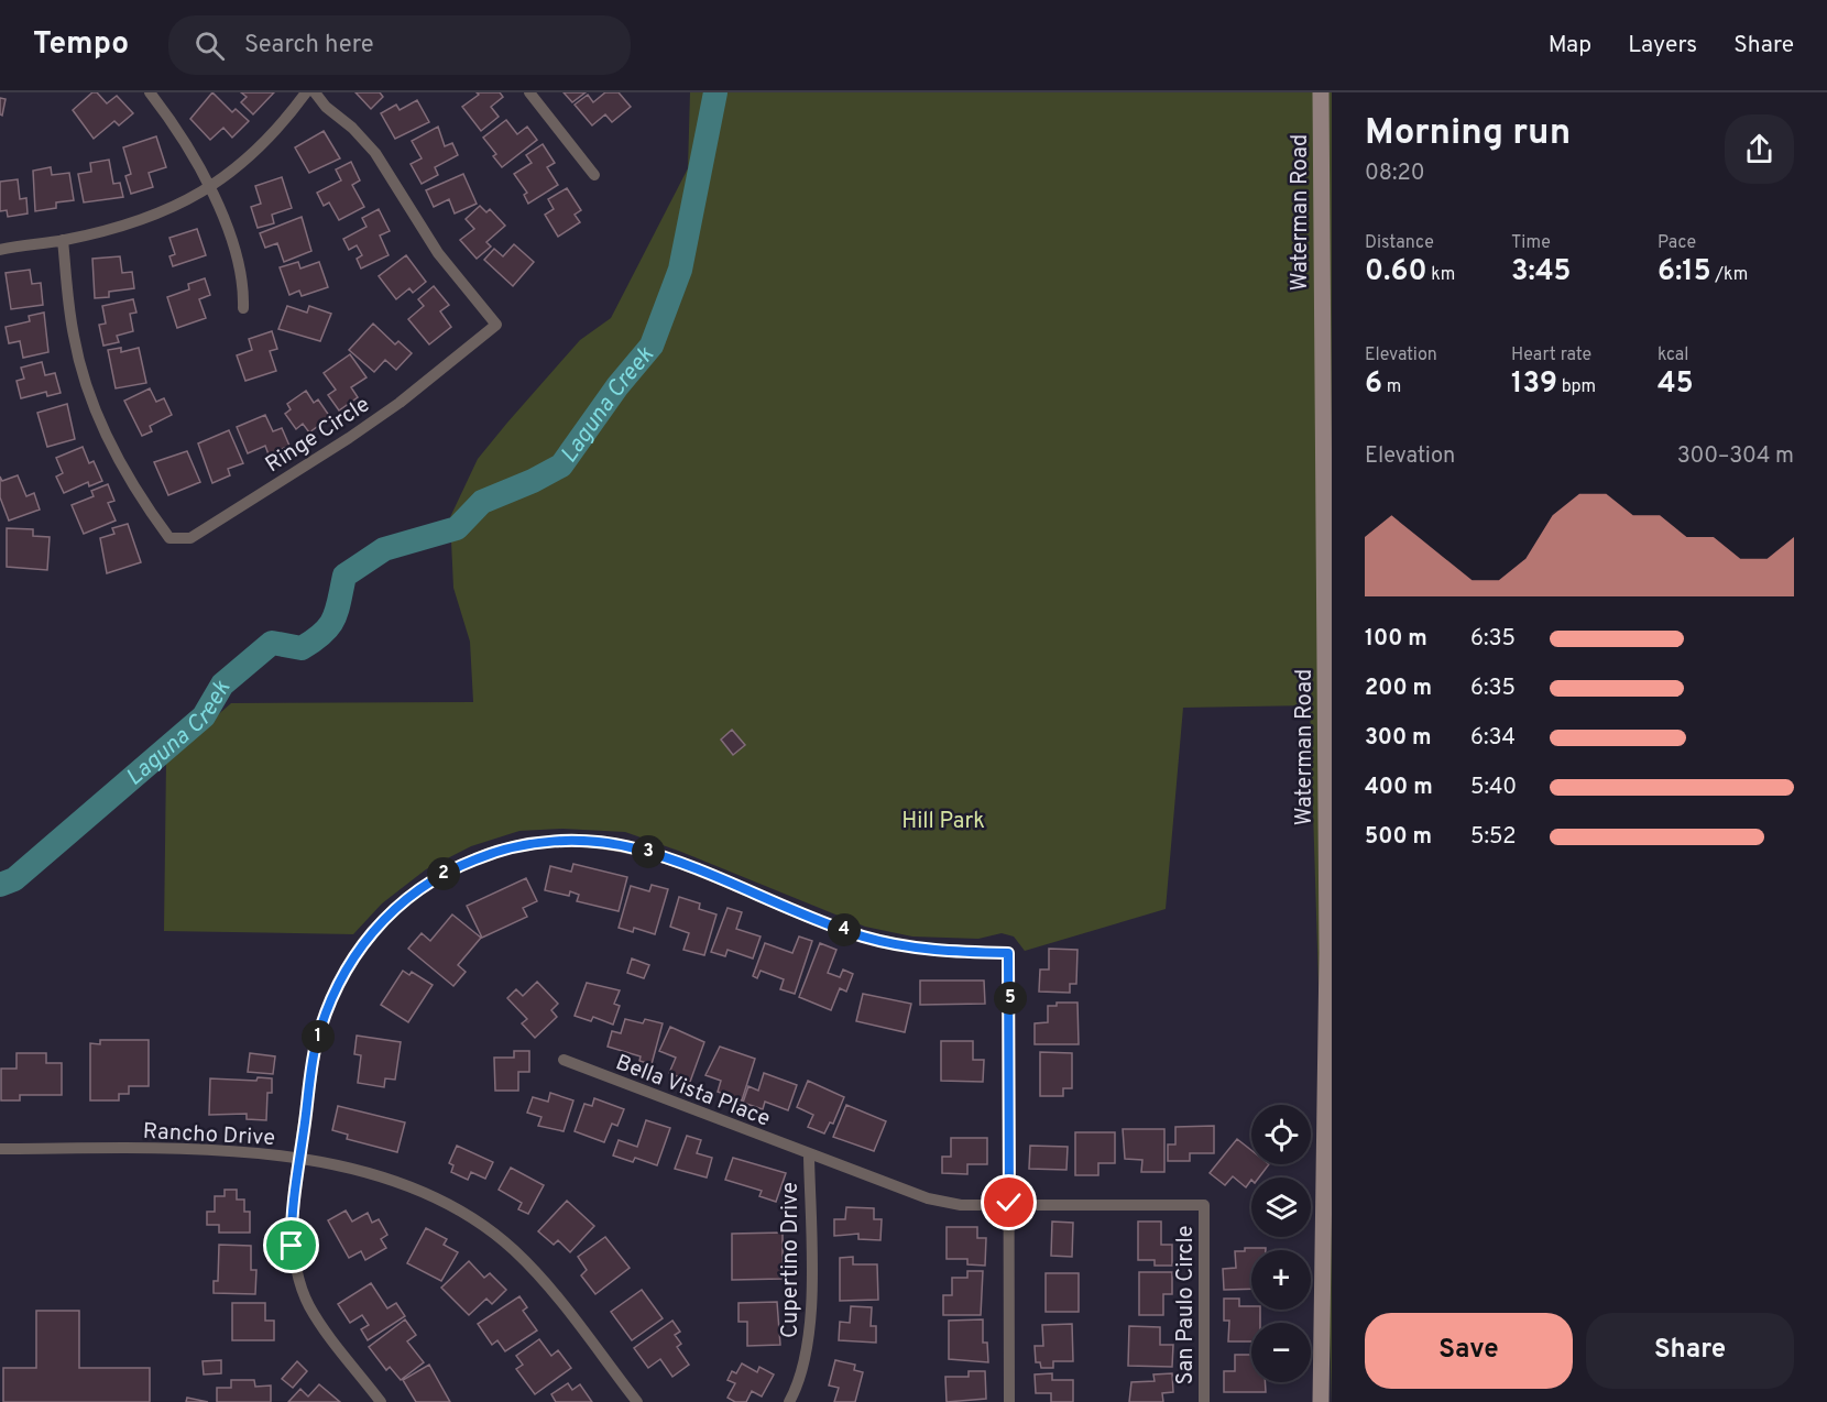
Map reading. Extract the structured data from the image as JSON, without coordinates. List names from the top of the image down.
{
  "streets": {
    "main road": ["Waterman Road"],
    "street": [
      "Ringe Circle",
      "Bella Vista Place",
      "Rancho Drive",
      "Cupertino Drive",
      "San Paulo Circle"
    ]
  },
  "crossings": [
    ["Bella Vista Place", "Cupertino Drive"],
    ["Bella Vista Place", "San Paulo Circle"]
  ],
  "water": ["Laguna Creek"],
  "parks": ["Hill Park"],
  "page": {
    "header": "Tempo",
    "search": "Search here",
    "nav": ["Map", "Layers", "Share"],
    "heading": ["Morning run", "08:20"],
    "stats": [
      ["Distance", "0.60 km"],
      ["Time", "3:45"],
      ["Pace", "6:15 /km"],
      ["Elevation", "6 m"],
      ["Heart rate", "139 bpm"],
      ["kcal", "45"]
    ],
    "chart": ["Elevation", "300–304 m"],
    "list": [
      {
        "name": "100 m",
        "note": "6:35"
      },
      {
        "name": "200 m",
        "note": "6:35"
      },
      {
        "name": "300 m",
        "note": "6:34"
      },
      {
        "name": "400 m",
        "note": "5:40"
      },
      {
        "name": "500 m",
        "note": "5:52"
      }
    ],
    "pins": [
      "3",
      "2",
      "4",
      "5",
      "1"
    ],
    "map_buttons": ["+", "−"],
    "buttons": ["Save", "Share"]
  }
}
